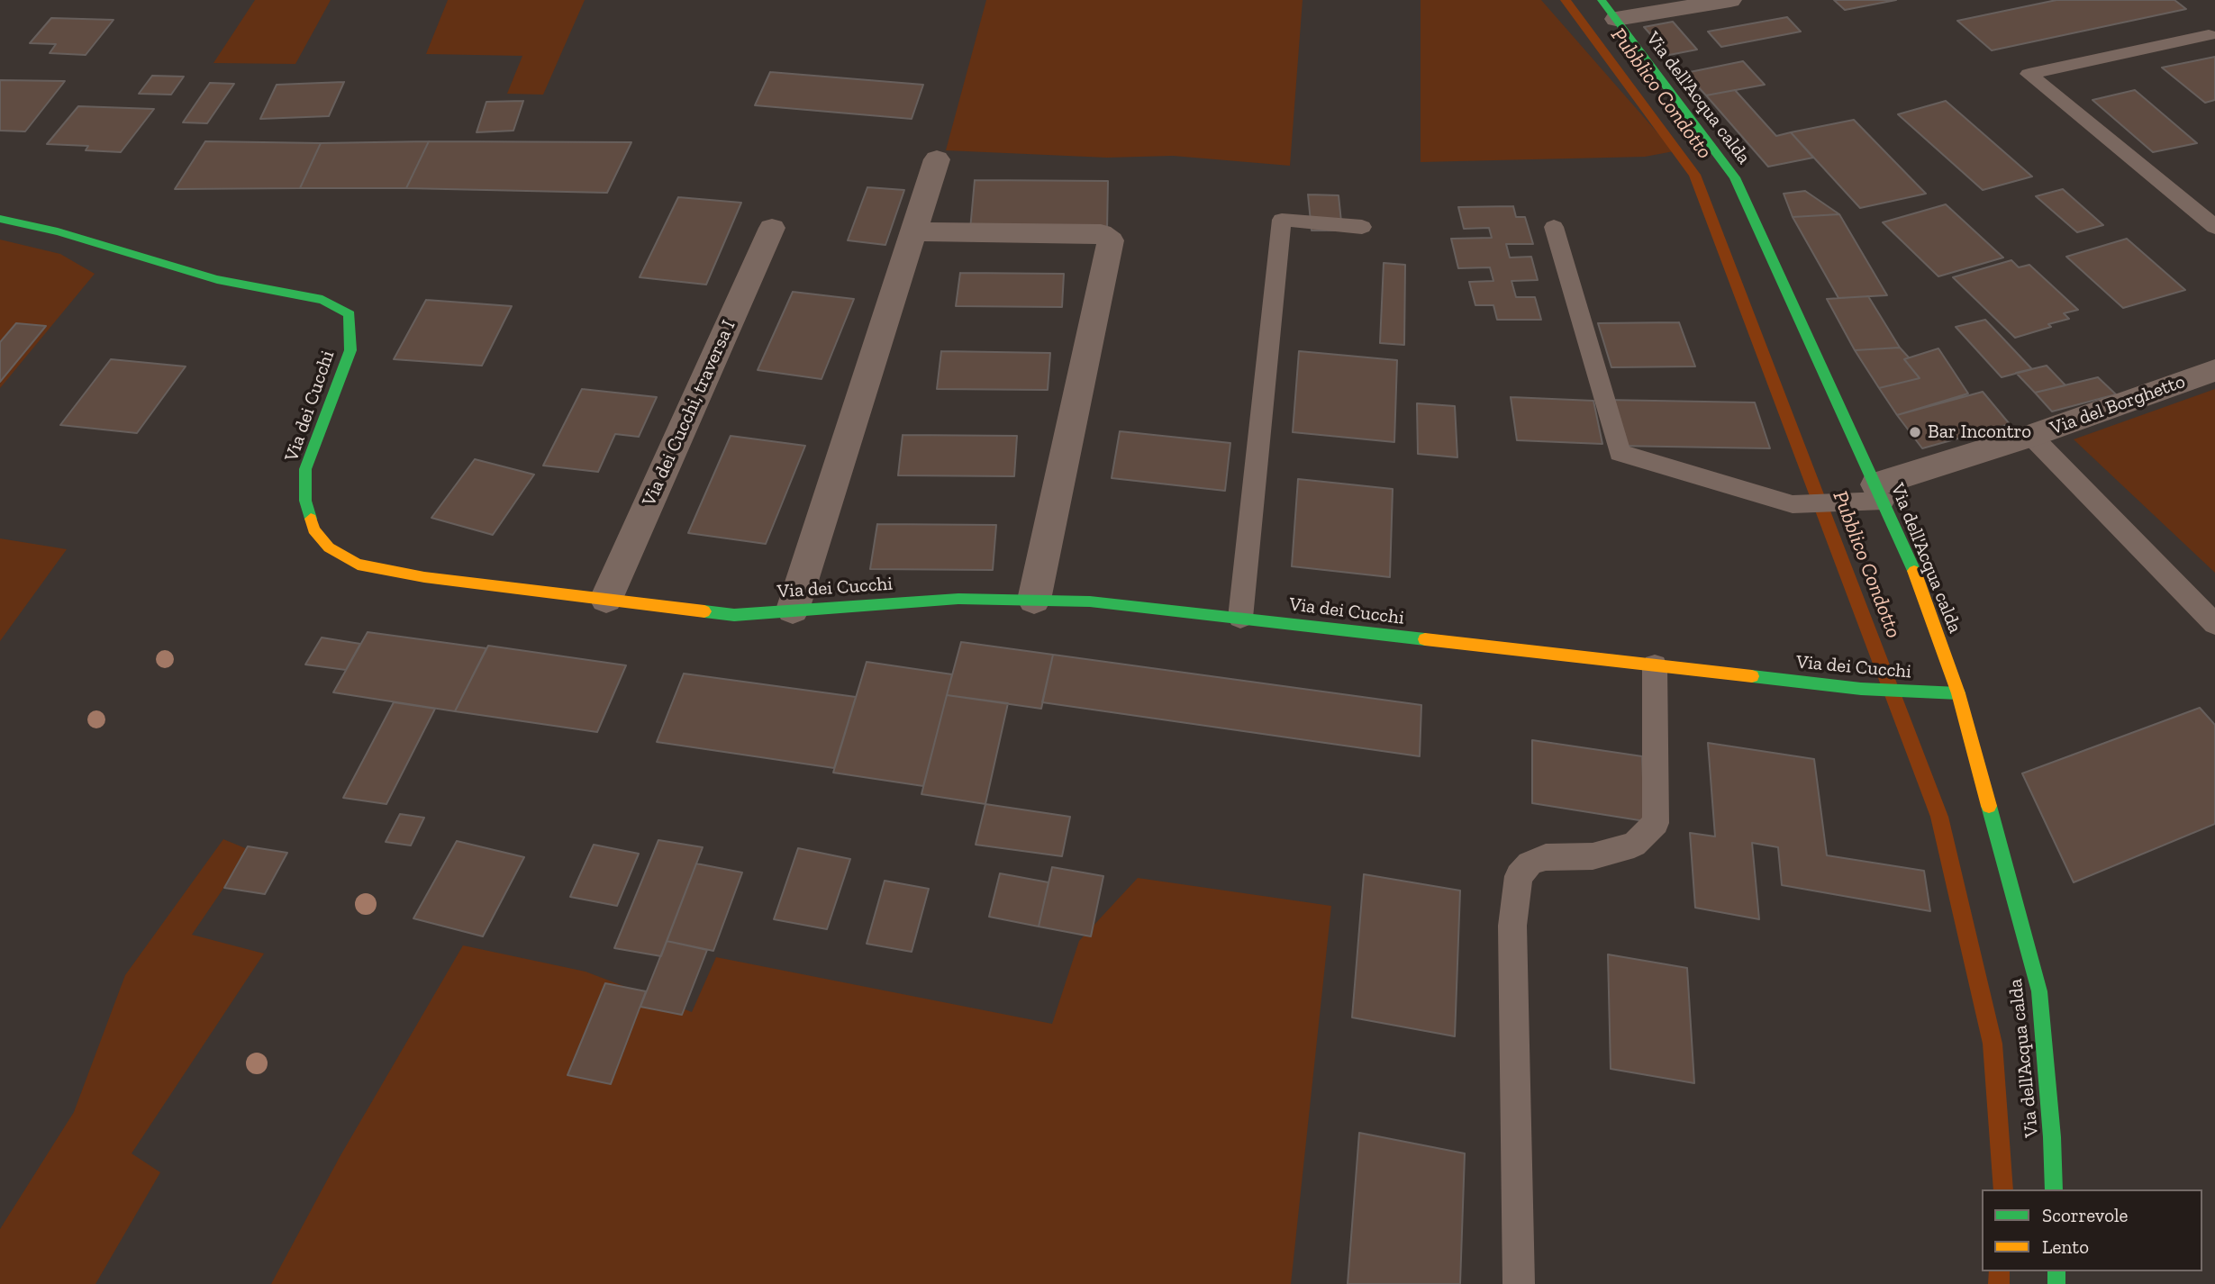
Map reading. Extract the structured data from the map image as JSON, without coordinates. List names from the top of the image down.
{
  "streets": {
    "street": [
      "Via dell'Acqua calda",
      "Via del Borghetto",
      "Via dei Cucchi",
      "Via dei Cucchi, traversa I"
    ]
  },
  "crossings": [
    ["Via dell'Acqua calda", "Via del Borghetto"],
    ["Via dell'Acqua calda", "Via dei Cucchi"],
    ["Via dei Cucchi", "Via dei Cucchi, traversa I"]
  ],
  "water": ["Pubblico Condotto"],
  "places": ["Bar Incontro"],
  "legend": ["Scorrevole", "Lento"]
}
